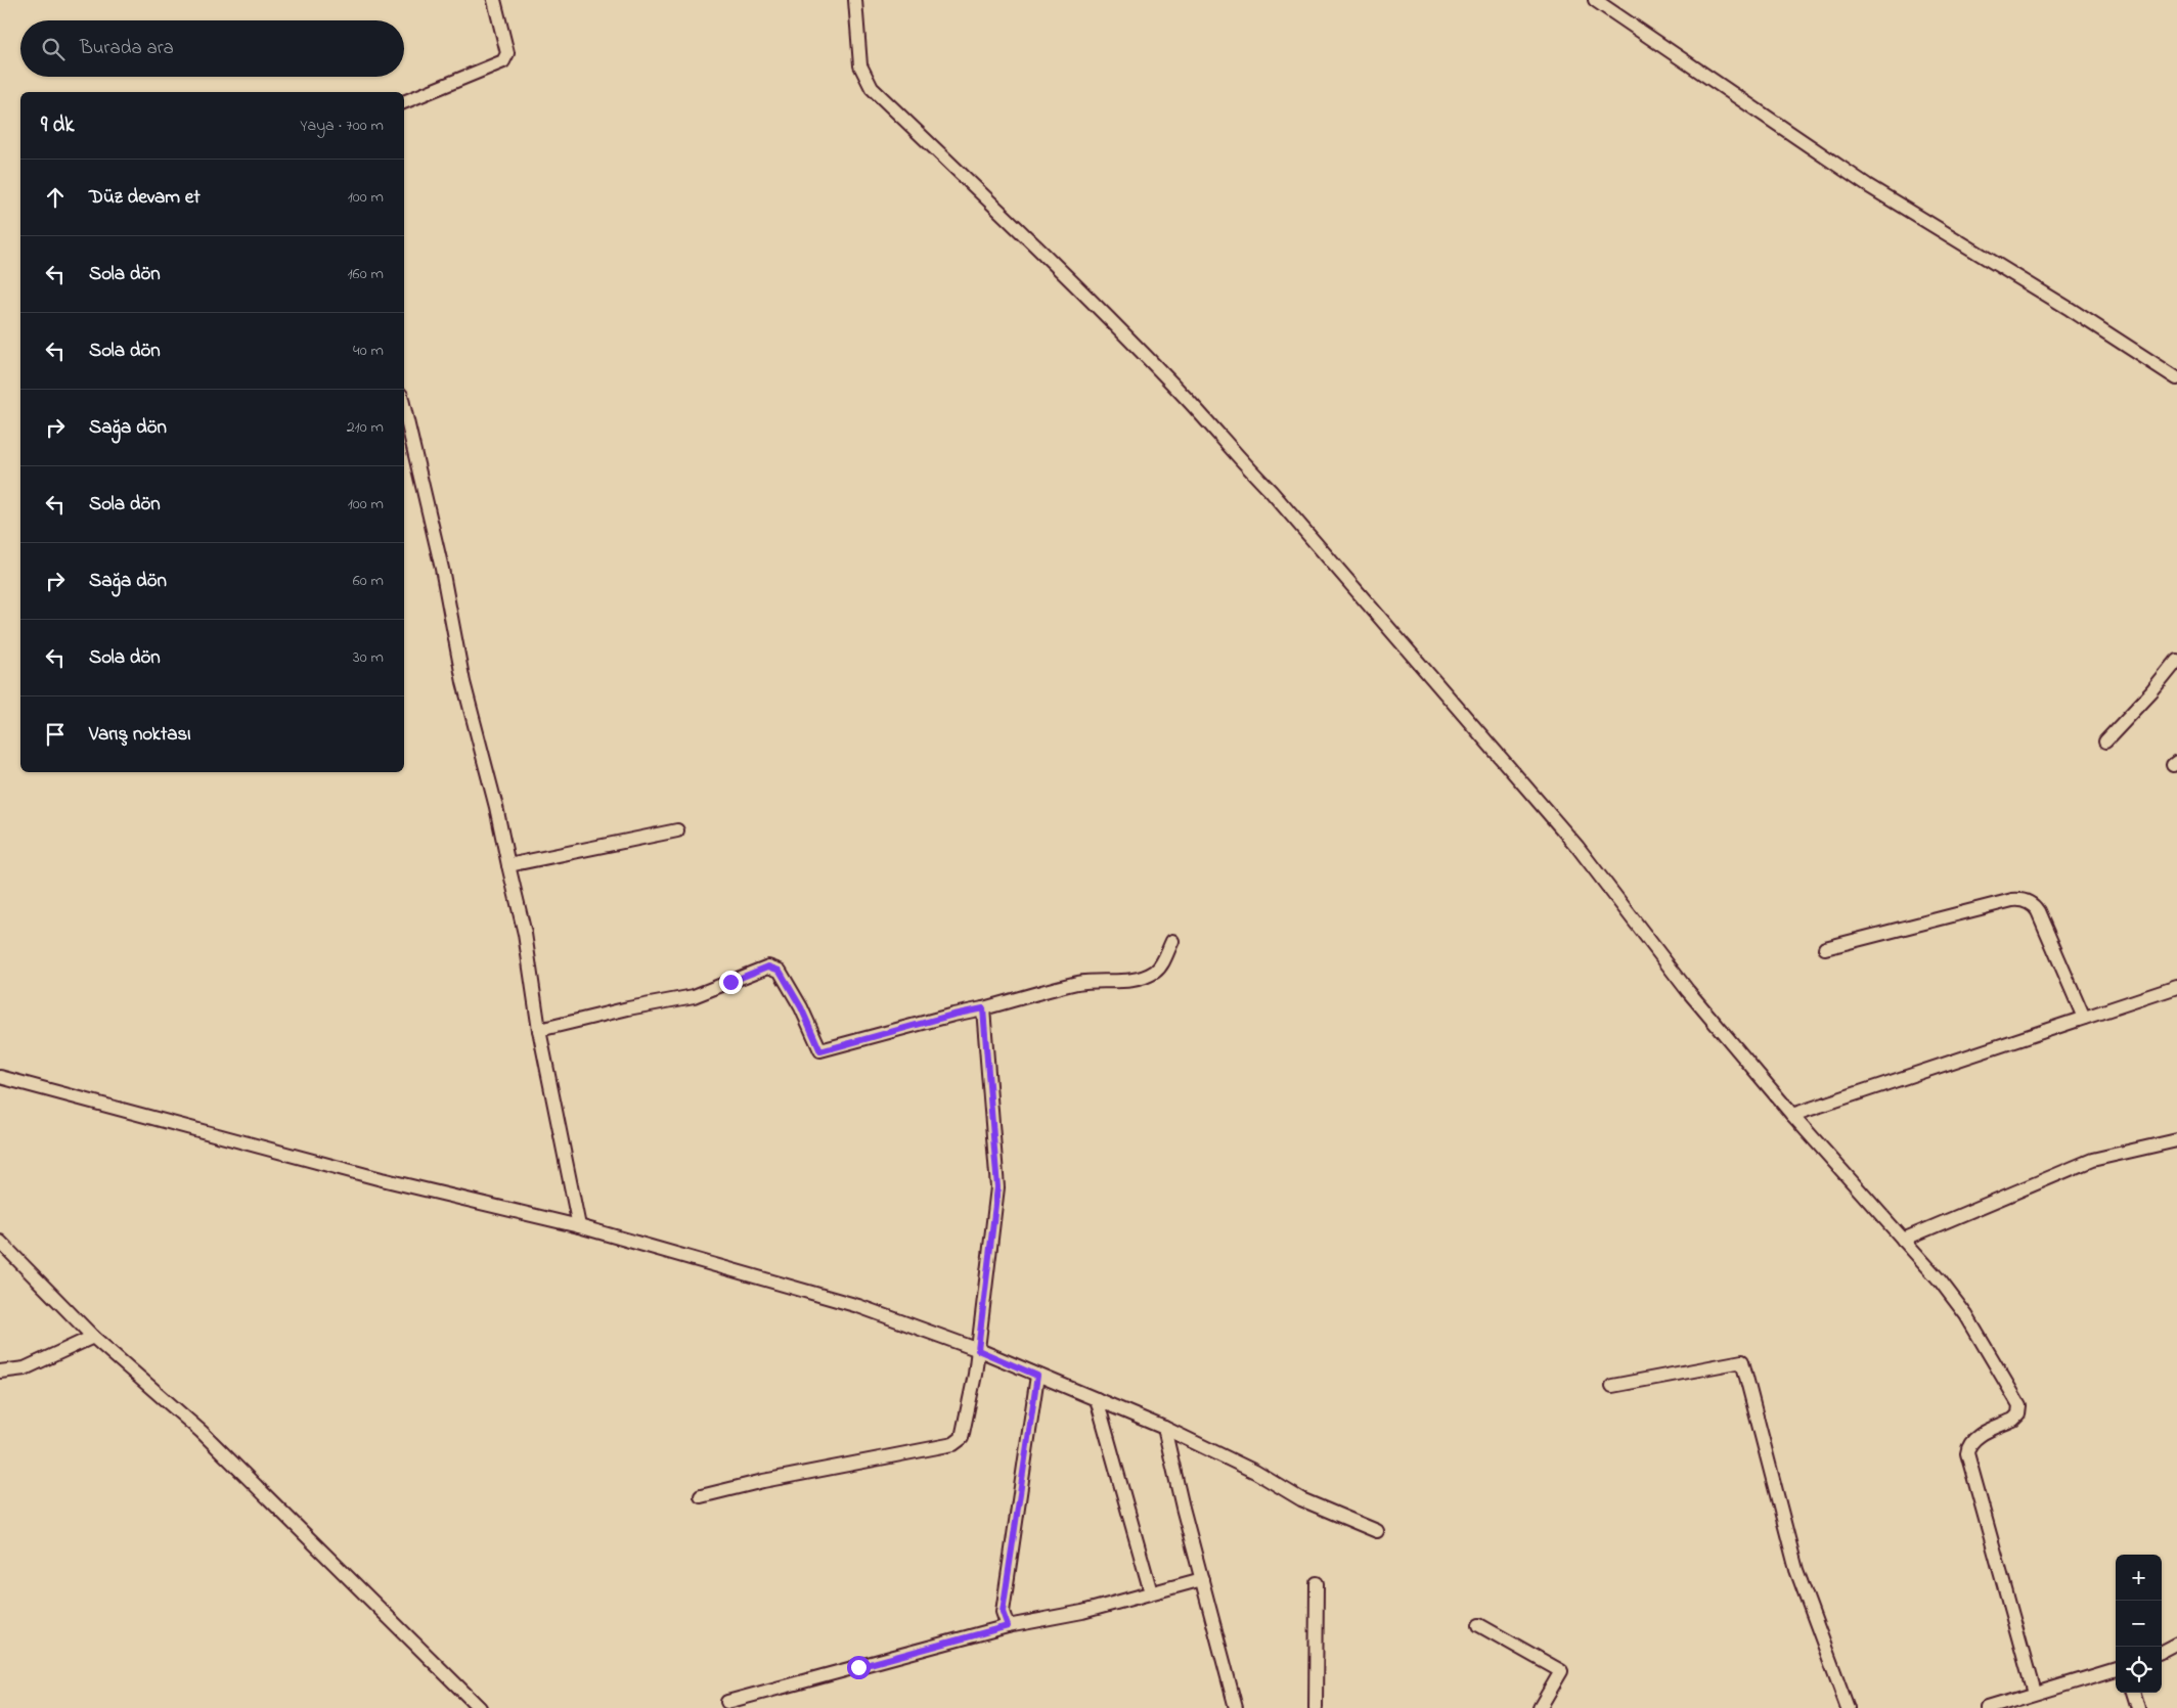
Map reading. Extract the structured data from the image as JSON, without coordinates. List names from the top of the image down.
{
  "page": {
    "search": "Burada ara",
    "heading": ["9 dk", "Yaya · 700 m"],
    "list": [
      ["Düz devam et", "100 m"],
      ["Sola dön", "160 m"],
      ["Sola dön", "40 m"],
      ["Sağa dön", "210 m"],
      ["Sola dön", "100 m"],
      ["Sağa dön", "60 m"],
      ["Sola dön", "30 m"],
      "Varış noktası"
    ],
    "map_buttons": ["+", "−"]
  }
}
